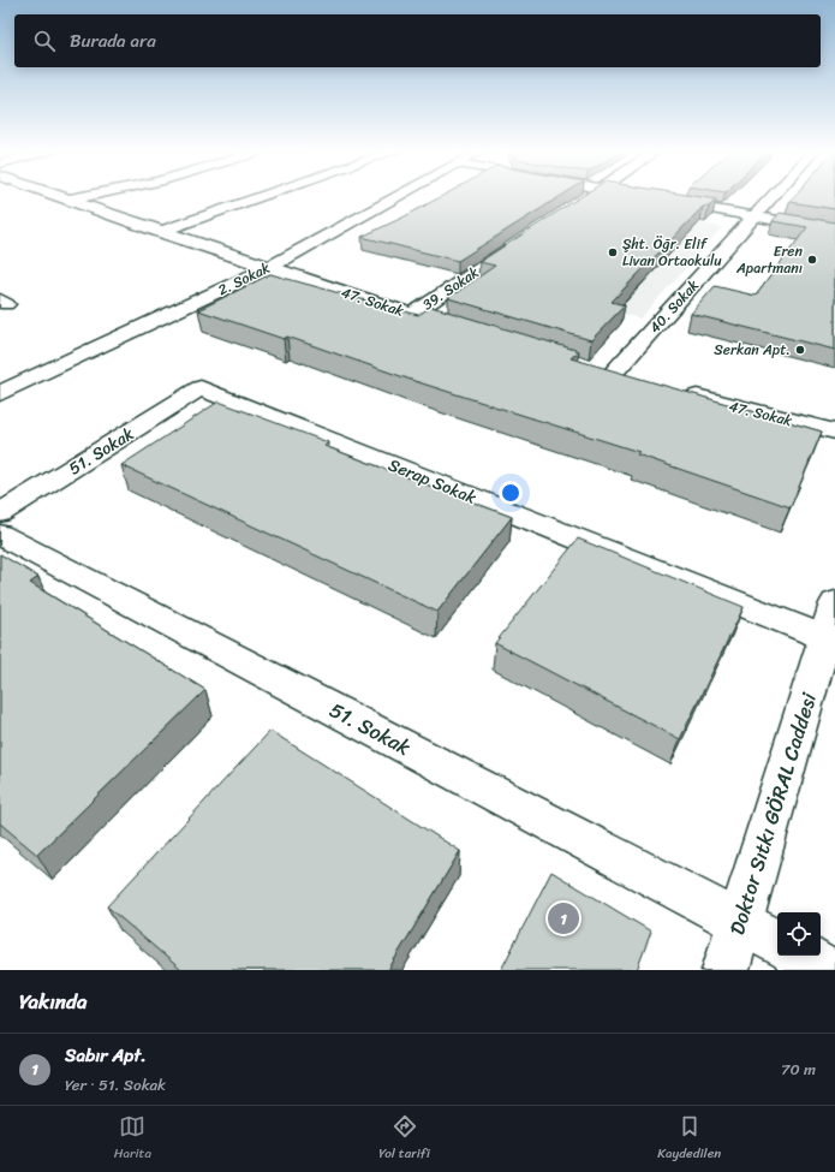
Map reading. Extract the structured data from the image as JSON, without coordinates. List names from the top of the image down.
{
  "streets": {
    "street": [
      "2. Sokak",
      "39. Sokak",
      "47. Sokak",
      "40. Sokak",
      "51. Sokak",
      "Serap Sokak",
      "Doktor Sıtkı GÖRAL Caddesi"
    ]
  },
  "crossings": [
    ["2. Sokak", "47. Sokak"],
    ["39. Sokak", "47. Sokak"],
    ["51. Sokak", "Serap Sokak"],
    ["51. Sokak", "Doktor Sıtkı GÖRAL Caddesi"],
    ["Serap Sokak", "Doktor Sıtkı GÖRAL Caddesi"]
  ],
  "places": ["Şht. Öğr. Elif Livan Ortaokulu", "Eren Apartmanı", "Serkan Apt."],
  "page": {
    "search": "Burada ara",
    "pins": "1",
    "heading": "Yakında",
    "list": [
      {
        "mark": "1",
        "name": "Sabır Apt.",
        "note": "Yer · 51. Sokak",
        "value": "70 m"
      }
    ],
    "nav": ["Harita", "Yol tarifi", "Kaydedilen"]
  }
}
